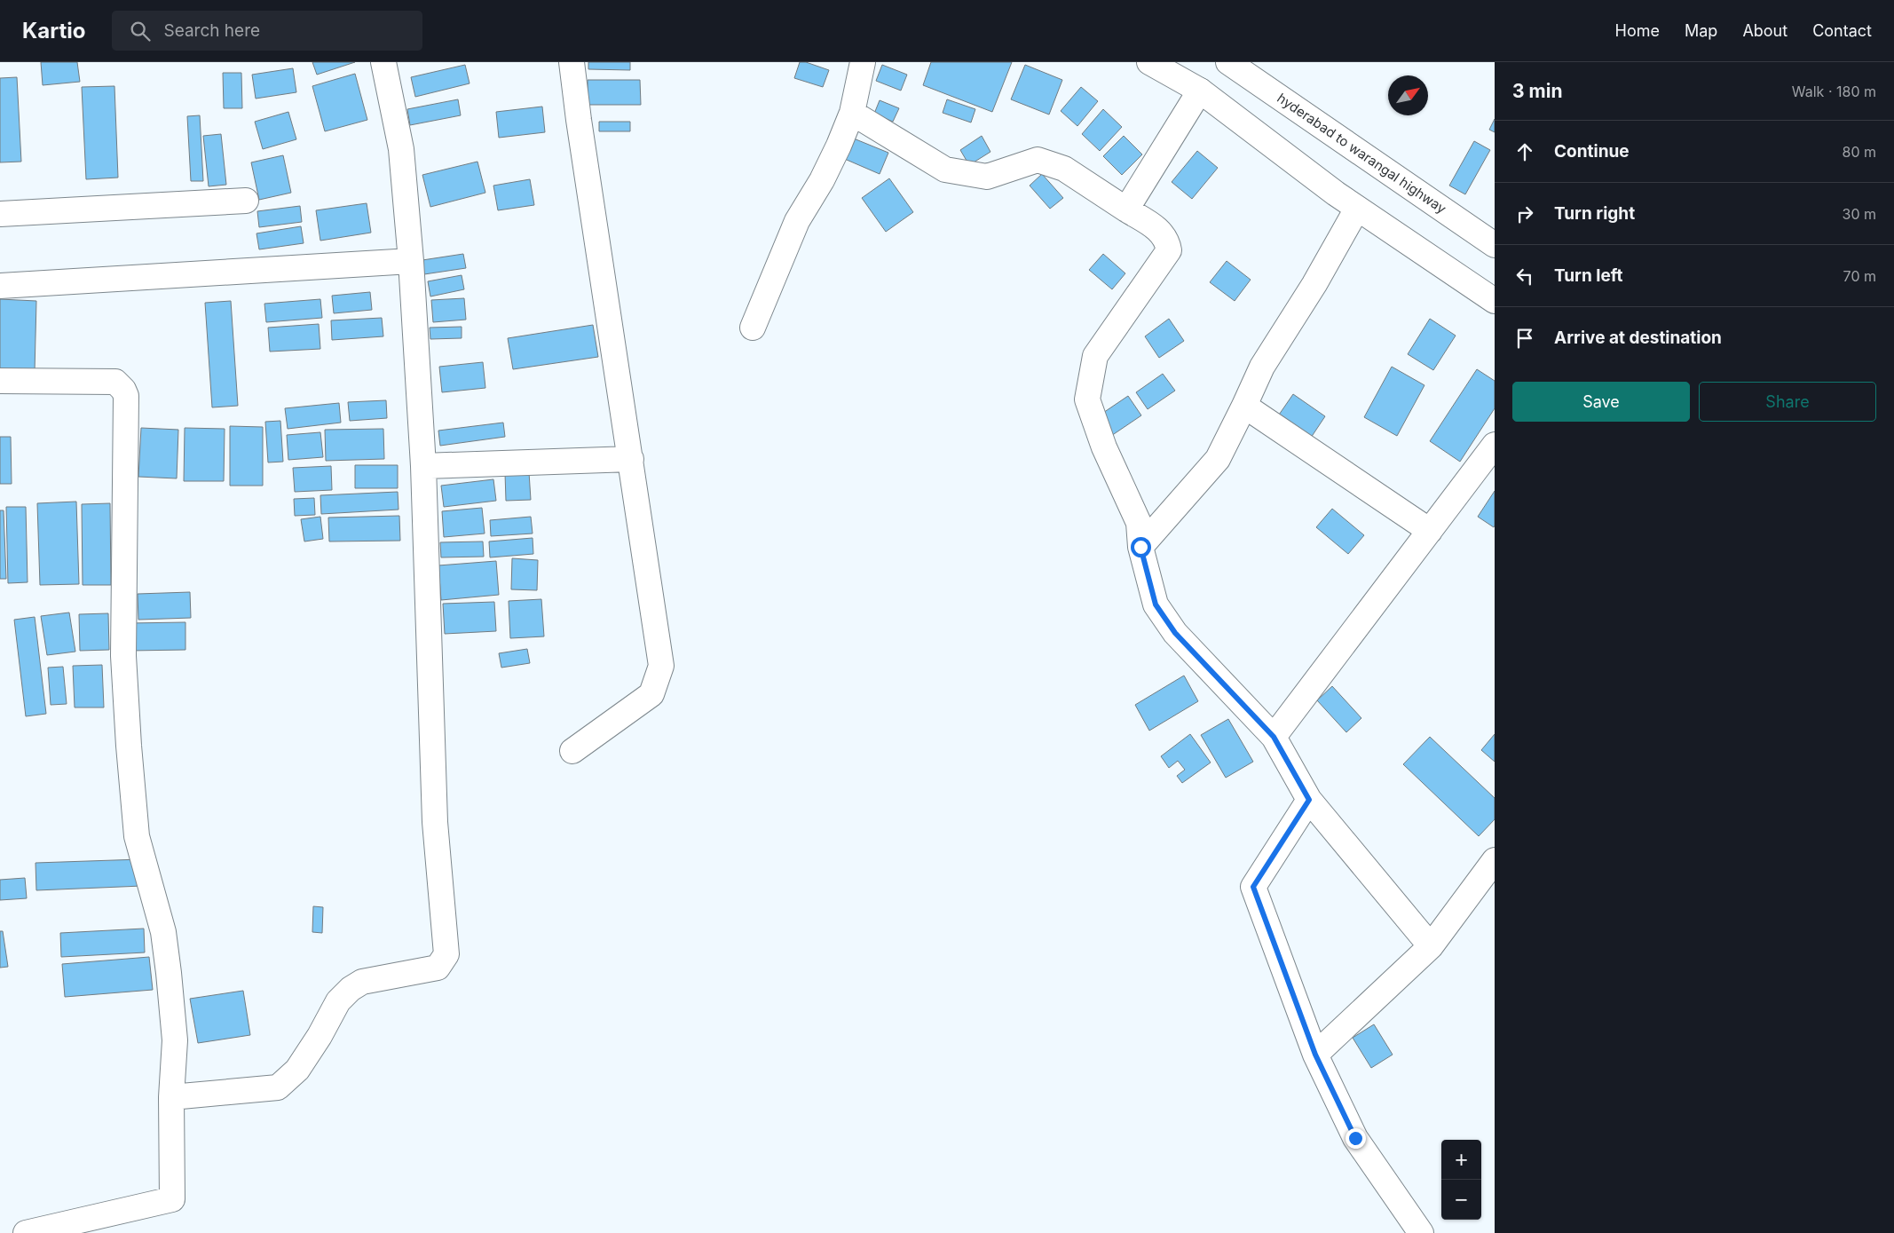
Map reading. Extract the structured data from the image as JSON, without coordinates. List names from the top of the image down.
{
  "streets": {
    "street": ["hyderabad to warangal highway"]
  },
  "north": "top right",
  "page": {
    "header": "Kartio",
    "search": "Search here",
    "nav": [
      "Home",
      "Map",
      "About",
      "Contact"
    ],
    "heading": ["3 min", "Walk · 180 m"],
    "list": [
      ["Continue", "80 m"],
      ["Turn right", "30 m"],
      ["Turn left", "70 m"],
      "Arrive at destination"
    ],
    "buttons": ["Save", "Share"],
    "map_buttons": ["+", "−"]
  }
}
